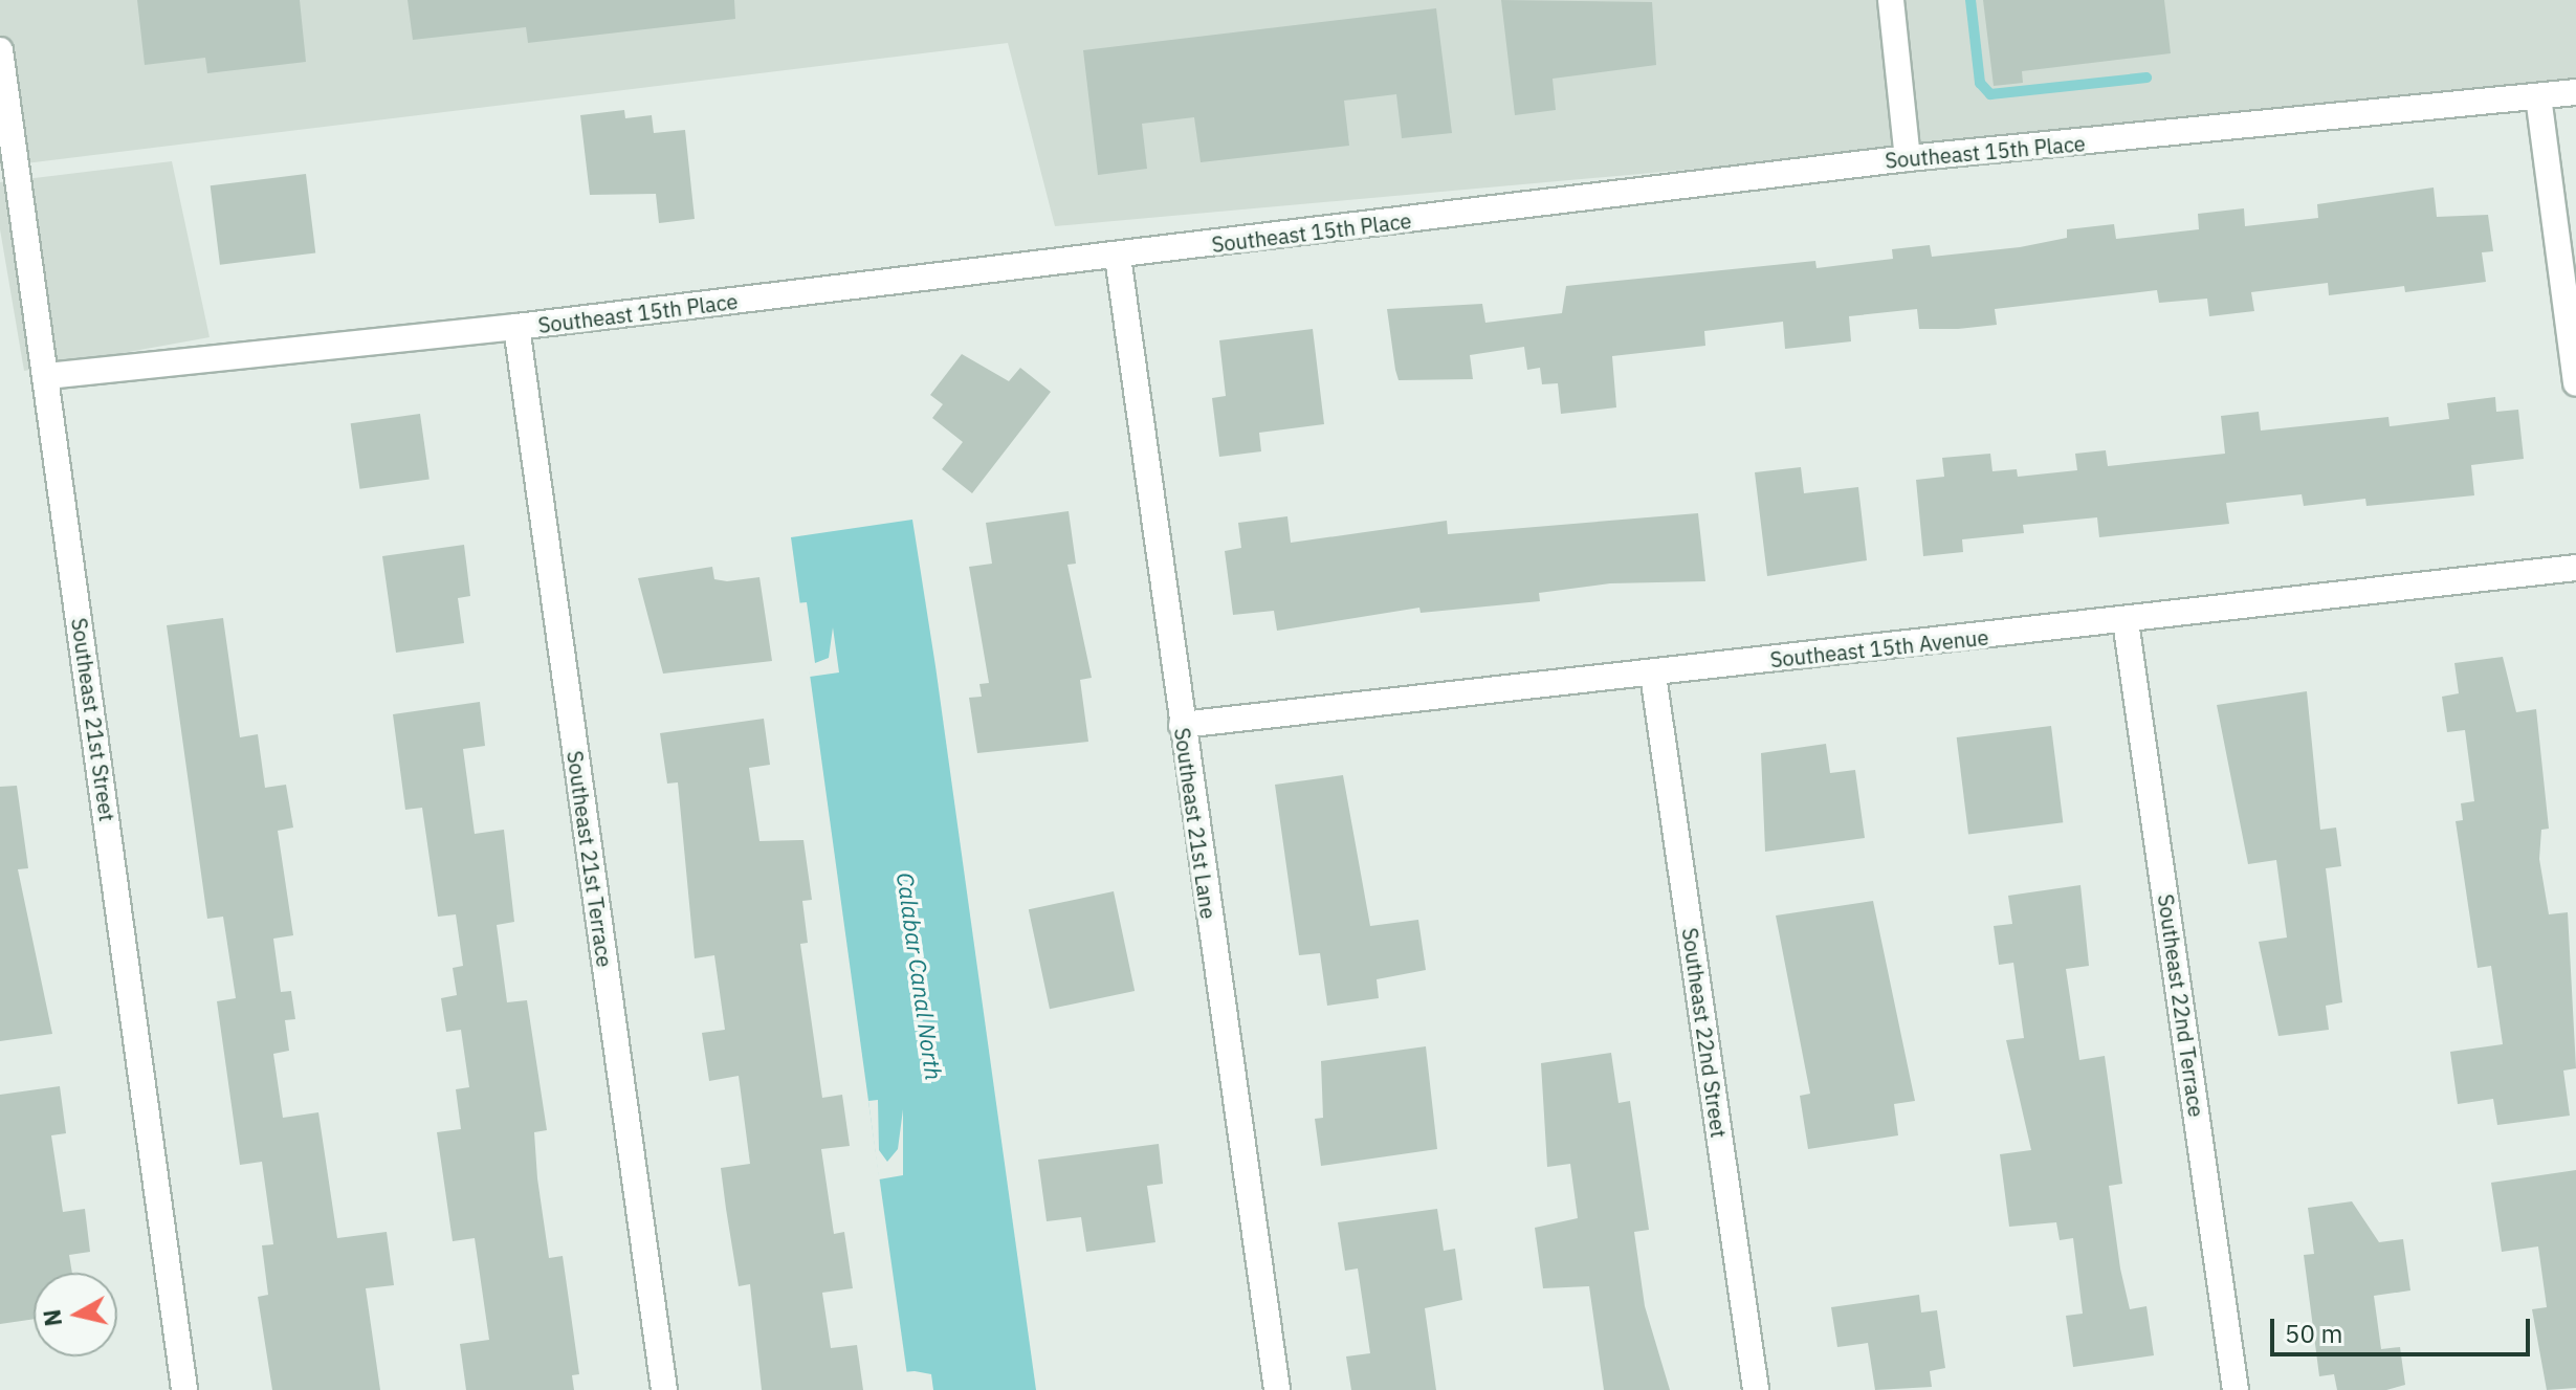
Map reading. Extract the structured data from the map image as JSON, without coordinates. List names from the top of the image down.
{
  "streets": {
    "street": [
      "Southeast 15th Place",
      "Southeast 15th Avenue",
      "Southeast 21st Street",
      "Southeast 21st Lane",
      "Southeast 21st Terrace",
      "Southeast 22nd Terrace",
      "Southeast 22nd Street"
    ]
  },
  "crossings": [
    ["Southeast 15th Place", "Southeast 21st Street"],
    ["Southeast 15th Place", "Southeast 21st Lane"],
    ["Southeast 15th Place", "Southeast 21st Terrace"],
    ["Southeast 15th Avenue", "Southeast 21st Lane"],
    ["Southeast 15th Avenue", "Southeast 22nd Terrace"],
    ["Southeast 15th Avenue", "Southeast 22nd Street"]
  ],
  "water": ["Calabar Canal North"],
  "scale_bar": "50 m",
  "north": "left"
}
